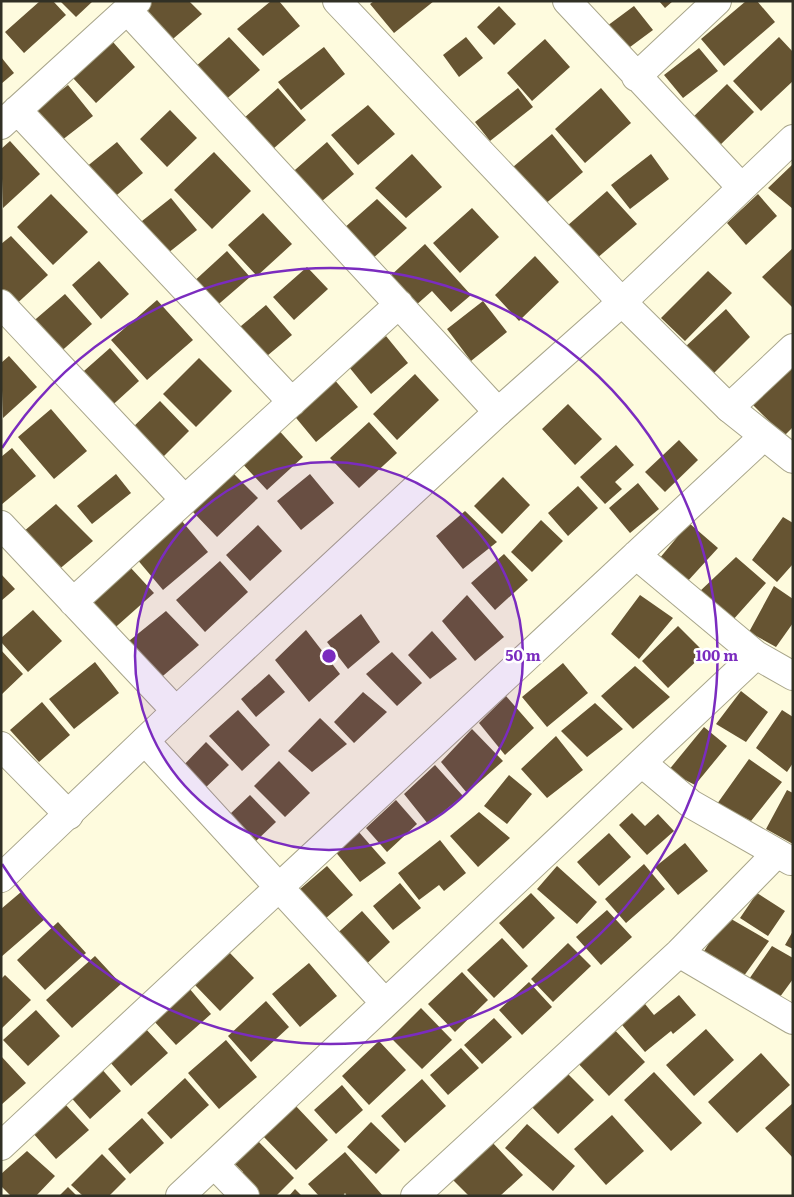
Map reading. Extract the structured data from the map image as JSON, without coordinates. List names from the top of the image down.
{
  "rings": ["50 m", "100 m"]
}
